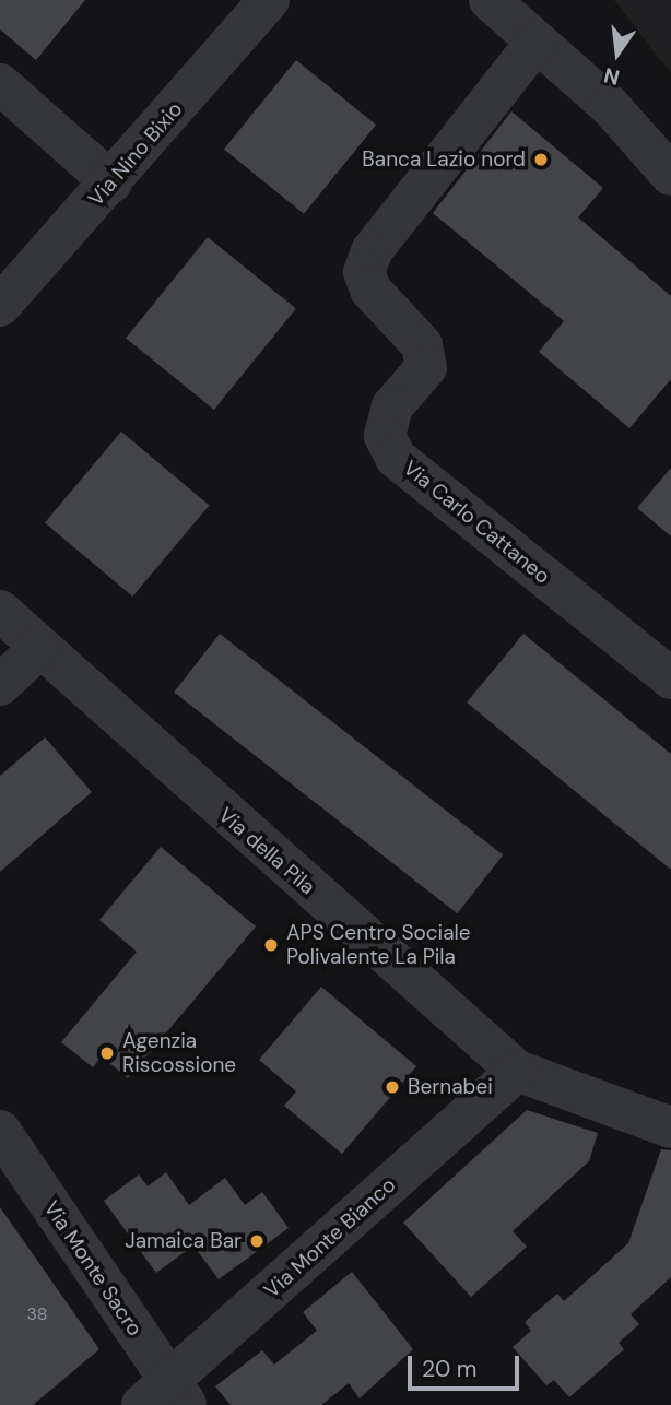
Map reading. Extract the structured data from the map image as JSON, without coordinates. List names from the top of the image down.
{
  "streets": {
    "street": [
      "Via Nino Bixio",
      "Via Carlo Cattaneo",
      "Via della Pila",
      "Via Monte Bianco",
      "Via Monte Sacro"
    ]
  },
  "crossings": [
    ["Via della Pila", "Via Monte Bianco"],
    ["Via Monte Bianco", "Via Monte Sacro"]
  ],
  "places": [
    "Banca Lazio nord",
    "APS Centro Sociale Polivalente La Pila",
    "Agenzia Riscossione",
    "Bernabei",
    "Jamaica Bar"
  ],
  "house_numbers": ["38"],
  "scale_bar": "20 m",
  "north": "bottom"
}
